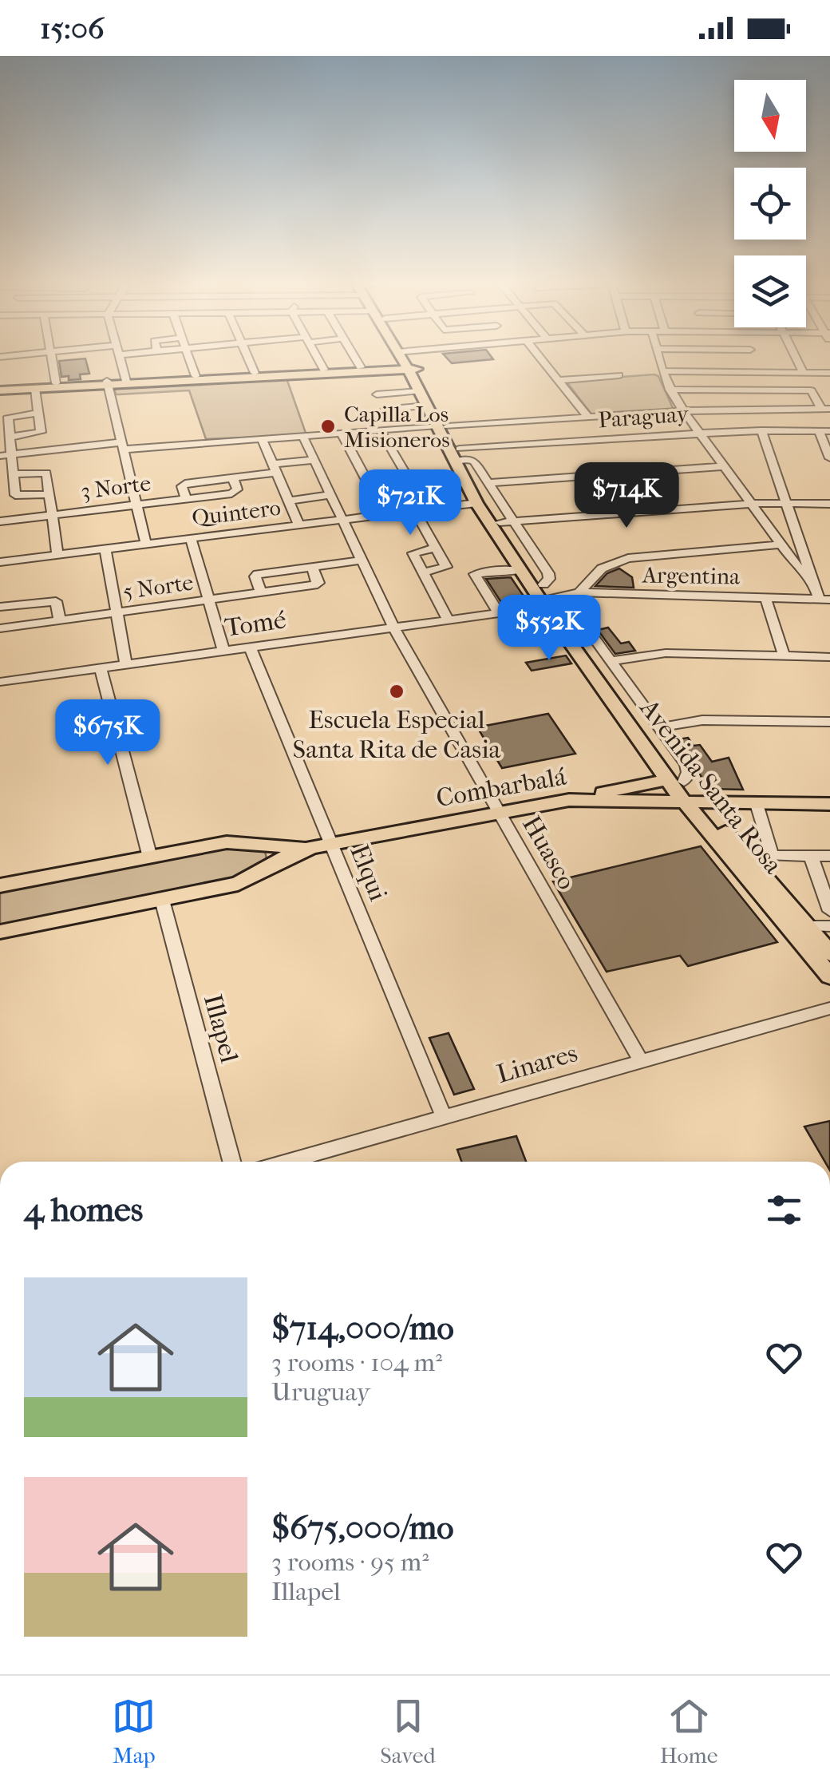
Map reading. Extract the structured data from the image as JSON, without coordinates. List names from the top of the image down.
{
  "streets": {
    "main road": ["Avenida Santa Rosa", "Combarbalá"],
    "street": [
      "Paraguay",
      "3 Norte",
      "Quintero",
      "Argentina",
      "5 Norte",
      "Tomé",
      "Huasco",
      "Elqui",
      "Illapel",
      "Linares"
    ]
  },
  "crossings": [
    ["Paraguay", "Avenida Santa Rosa"],
    ["Quintero", "Avenida Santa Rosa"],
    ["Quintero", "Huasco"],
    ["Argentina", "Tomé"],
    ["Argentina", "Avenida Santa Rosa"],
    ["Tomé", "Avenida Santa Rosa"],
    ["Tomé", "Huasco"],
    ["Tomé", "Elqui"],
    ["Avenida Santa Rosa", "Combarbalá"],
    ["Combarbalá", "Huasco"],
    ["Combarbalá", "Elqui"],
    ["Combarbalá", "Illapel"],
    ["Huasco", "Linares"],
    ["Elqui", "Linares"]
  ],
  "places": ["Capilla Los Misioneros", "Escuela Especial Santa Rita de Casia"],
  "north": "bottom",
  "page": {
    "status": "15:06",
    "price": [
      "$714K",
      "$721K",
      "$552K",
      "$675K"
    ],
    "heading": "4 homes",
    "list": [
      {
        "name": "$714,000/mo",
        "note": "3 rooms · 104 m² · Uruguay"
      },
      {
        "name": "$675,000/mo",
        "note": "3 rooms · 95 m² · Illapel"
      }
    ],
    "tabs": ["Map", "Saved", "Home"]
  }
}
